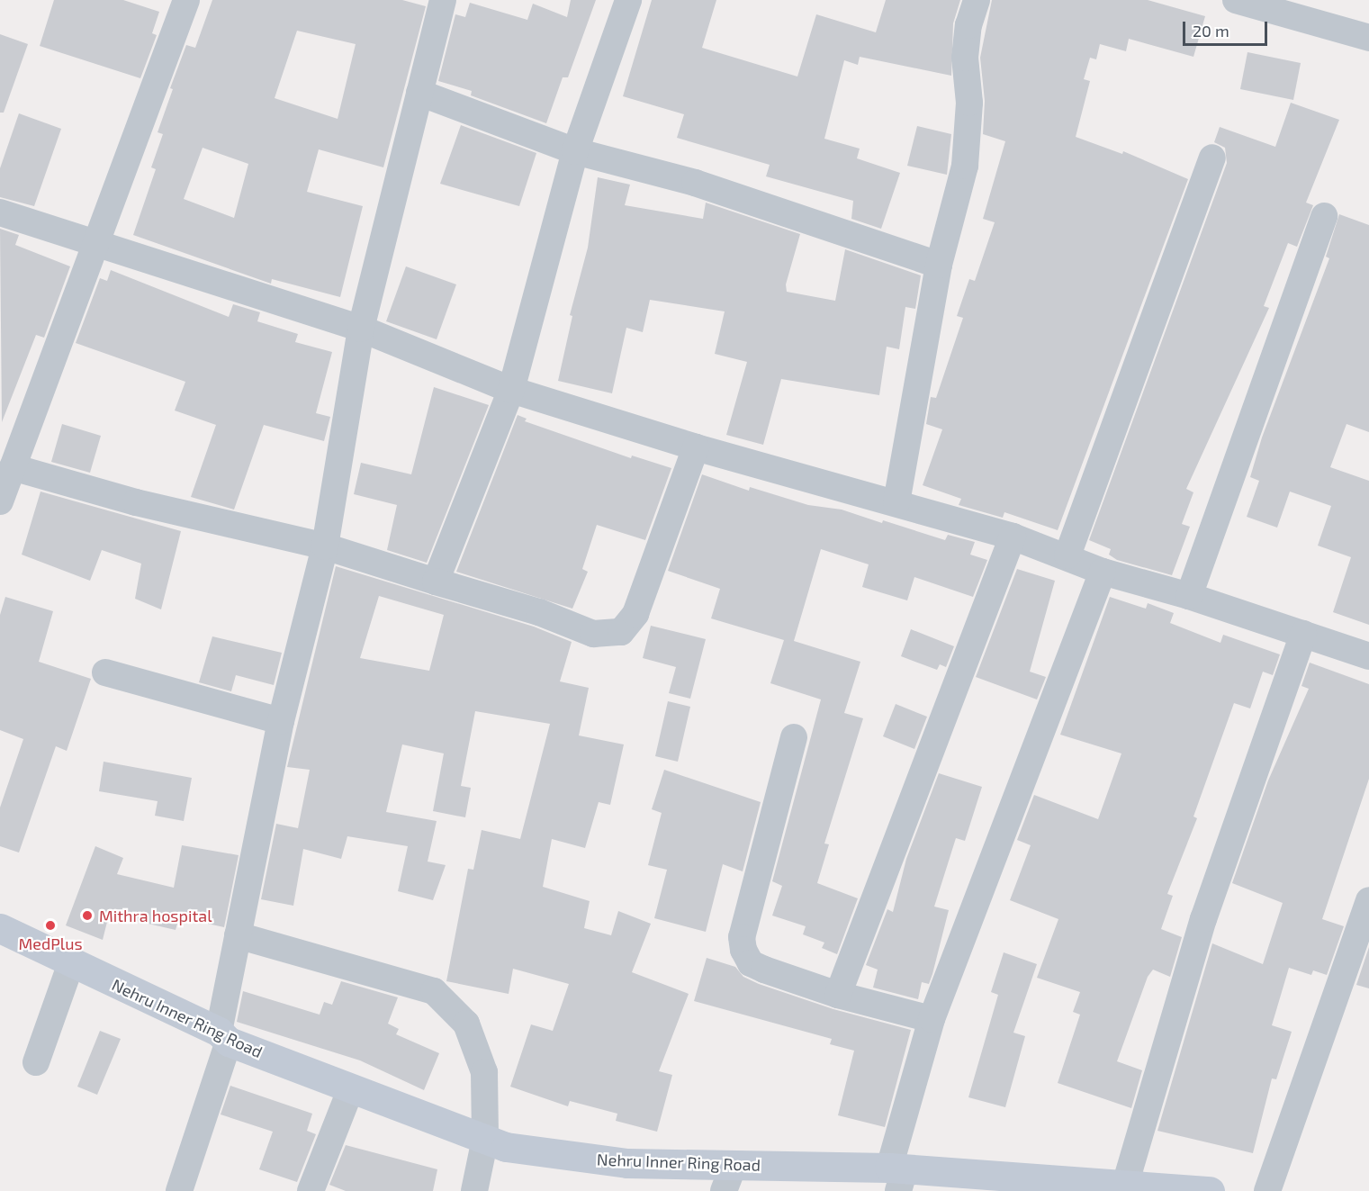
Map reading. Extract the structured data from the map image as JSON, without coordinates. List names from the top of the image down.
{
  "streets": {
    "street": ["Nehru Inner Ring Road"]
  },
  "places": ["Mithra hospital", "MedPlus"],
  "scale_bar": "20 m"
}
